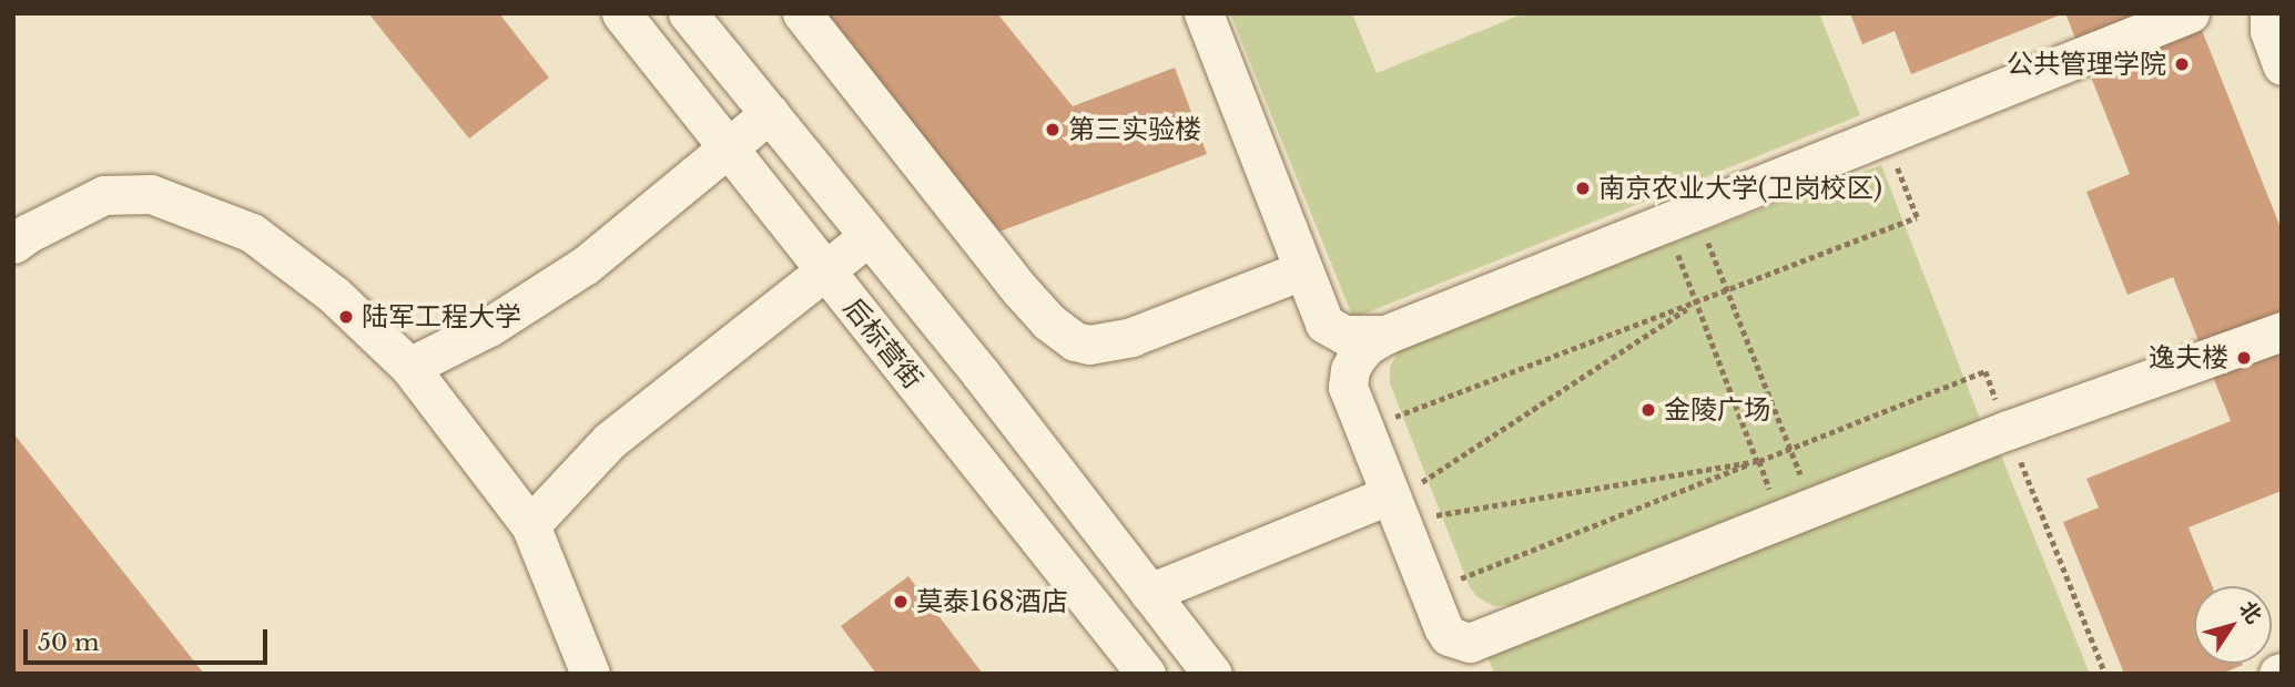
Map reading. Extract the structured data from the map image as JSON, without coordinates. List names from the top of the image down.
{
  "streets": {
    "street": ["后标营街"]
  },
  "places": [
    "公共管理学院",
    "第三实验楼",
    "南京农业大学(卫岗校区)",
    "陆军工程大学",
    "逸夫楼",
    "金陵广场",
    "莫泰168酒店"
  ],
  "scale_bar": "50 m",
  "north": "top right"
}
